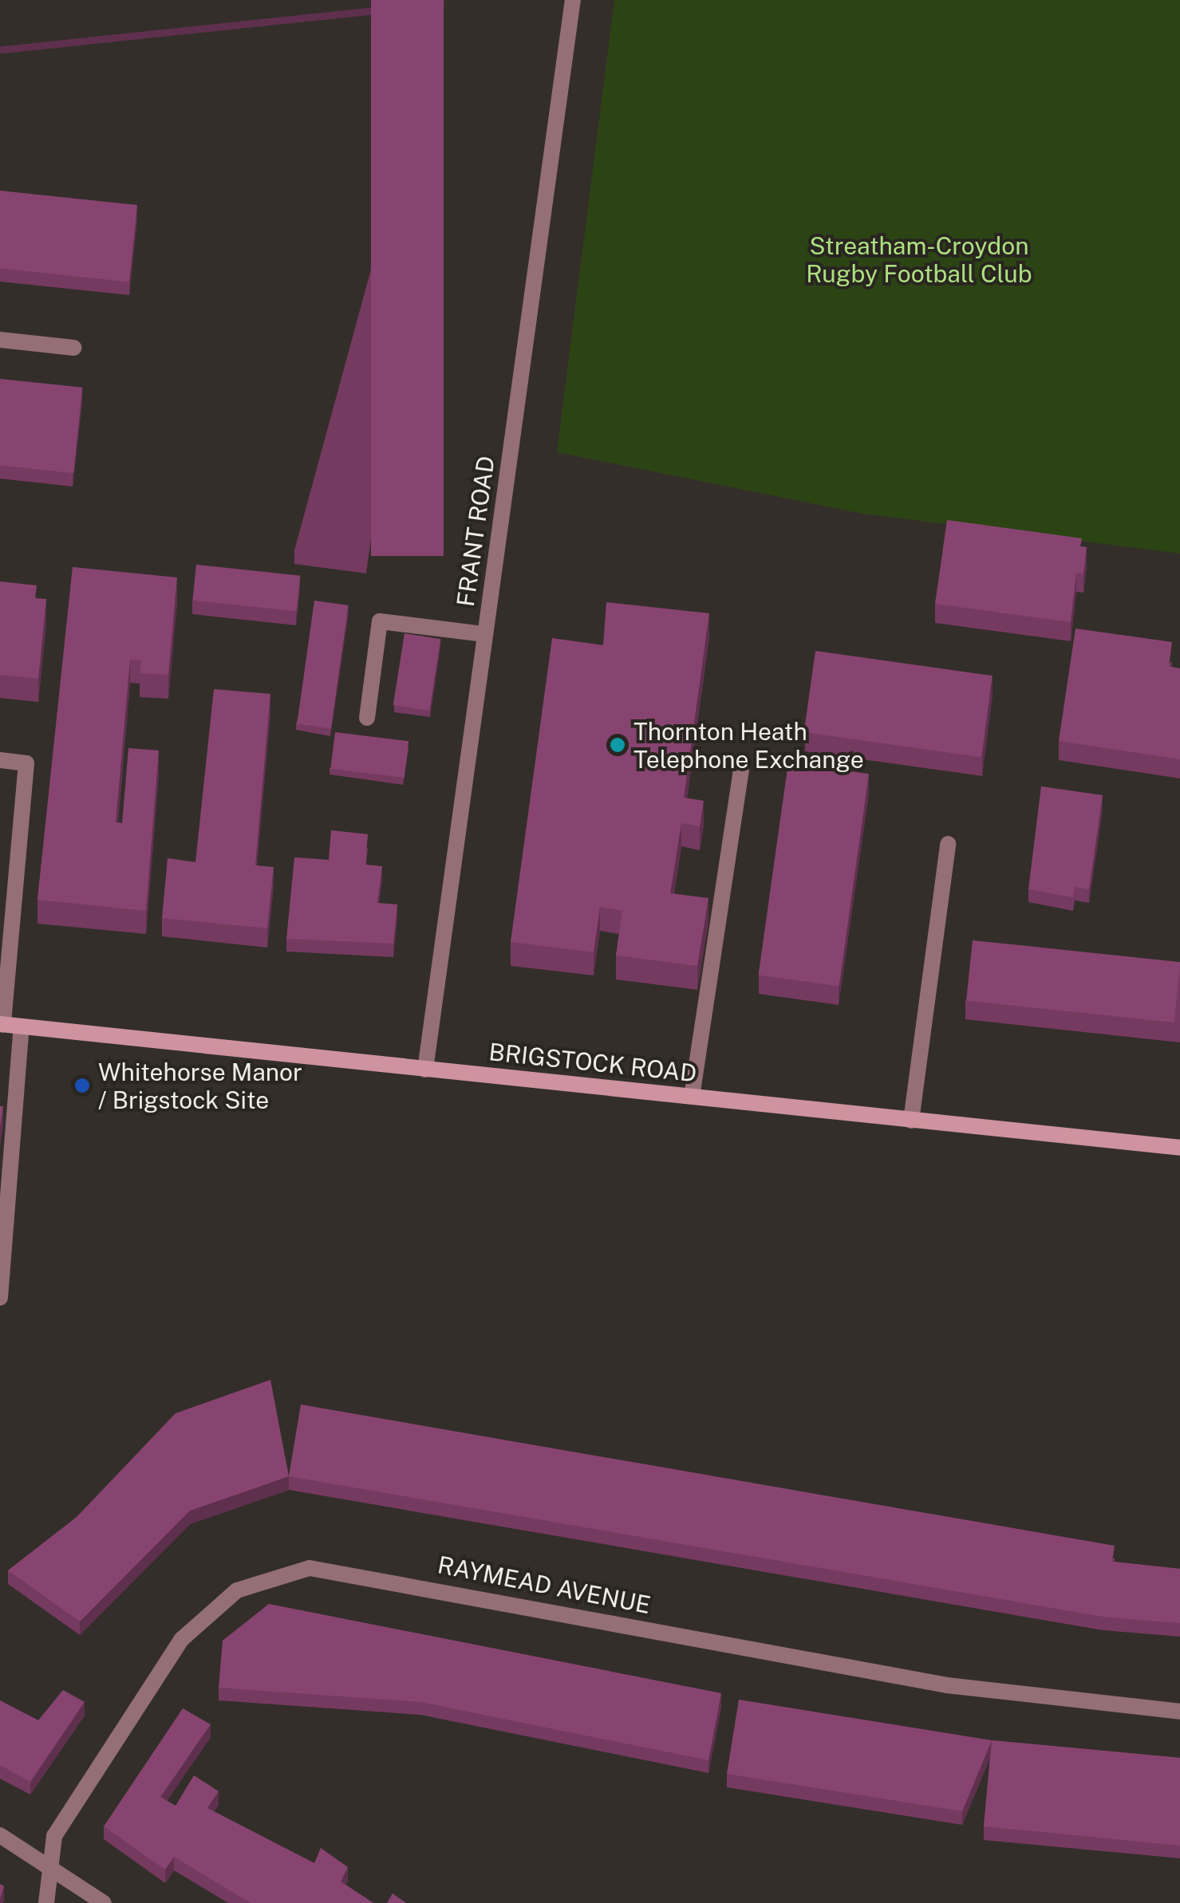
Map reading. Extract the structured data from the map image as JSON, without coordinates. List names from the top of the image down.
{
  "streets": {
    "main road": ["BRIGSTOCK ROAD"],
    "street": ["FRANT ROAD", "RAYMEAD AVENUE"]
  },
  "crossings": [
    ["FRANT ROAD", "BRIGSTOCK ROAD"]
  ],
  "parks": ["Streatham-Croydon Rugby Football Club"],
  "places": ["Thornton Heath Telephone Exchange", "Whitehorse Manor / Brigstock Site"]
}
